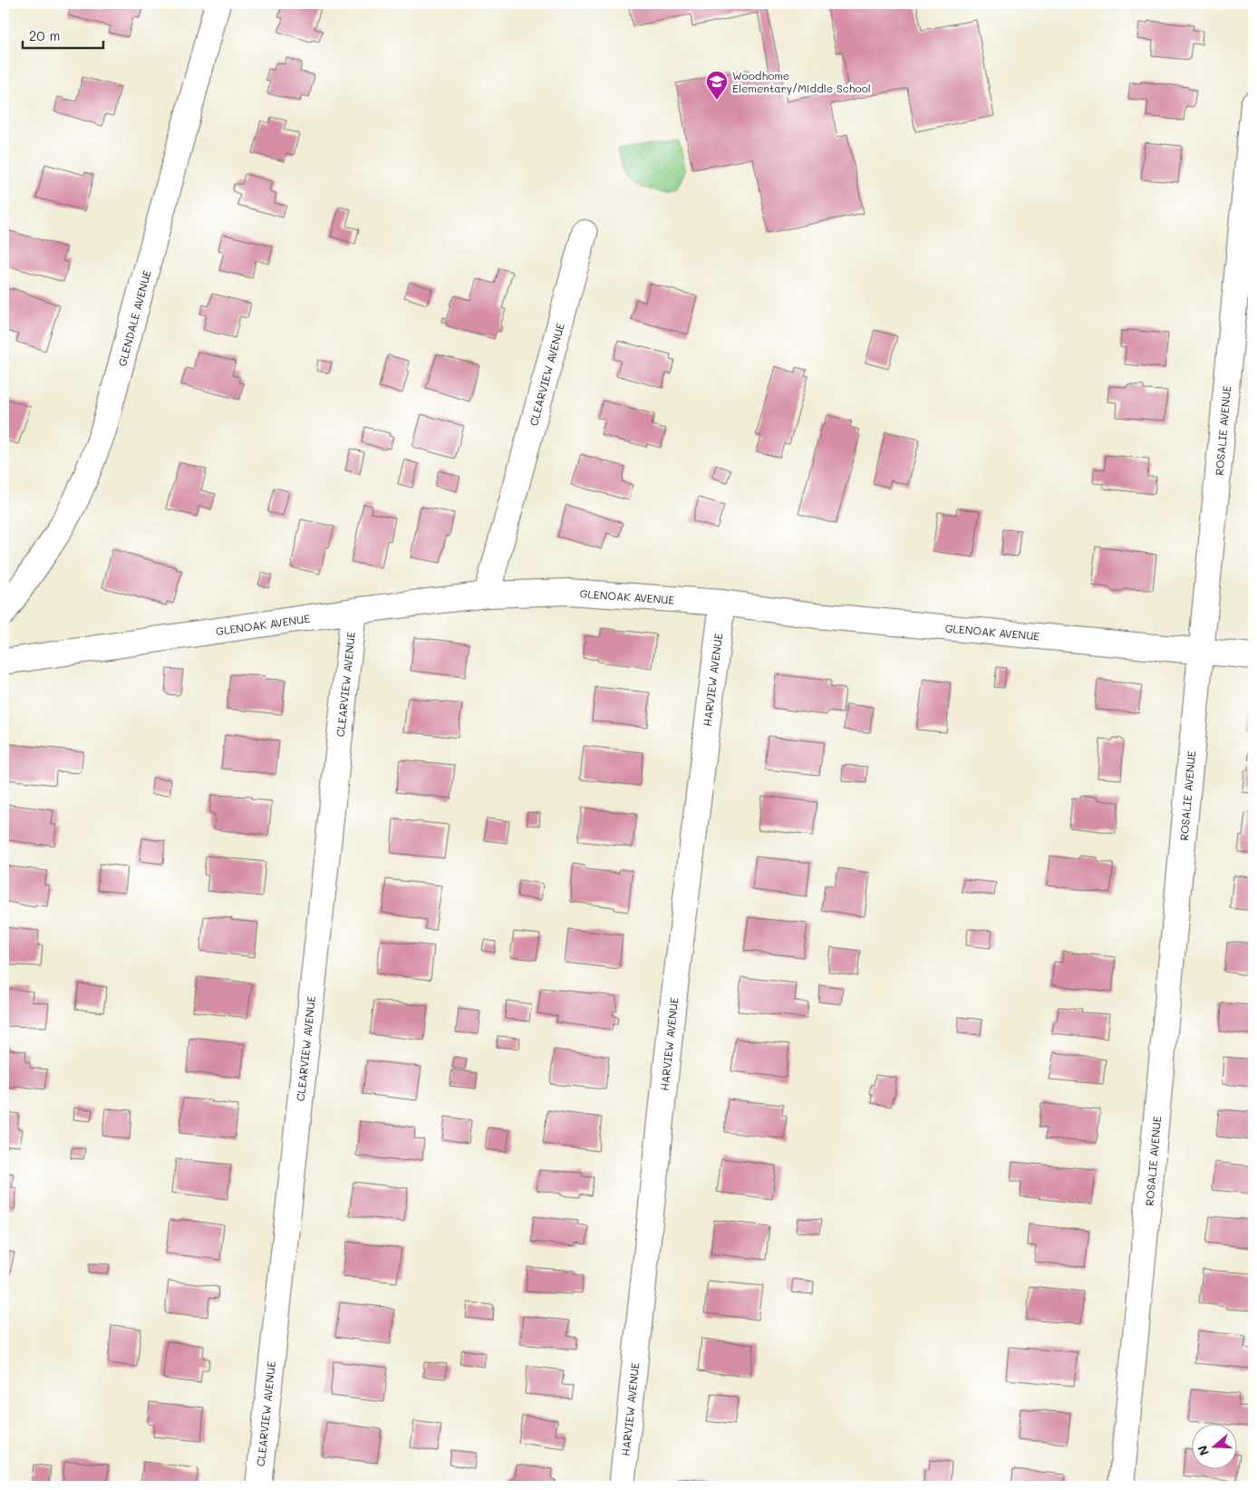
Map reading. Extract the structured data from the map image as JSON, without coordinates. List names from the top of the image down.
{
  "streets": {
    "street": [
      "GLENDALE AVENUE",
      "CLEARVIEW AVENUE",
      "ROSALIE AVENUE",
      "GLENOAK AVENUE",
      "HARVIEW AVENUE"
    ]
  },
  "crossings": [
    ["CLEARVIEW AVENUE", "GLENOAK AVENUE"],
    ["ROSALIE AVENUE", "GLENOAK AVENUE"],
    ["GLENOAK AVENUE", "HARVIEW AVENUE"]
  ],
  "places": {
    "school or university": ["Woodhome Elementary/Middle School"]
  },
  "scale_bar": "20 m",
  "north": "left"
}
